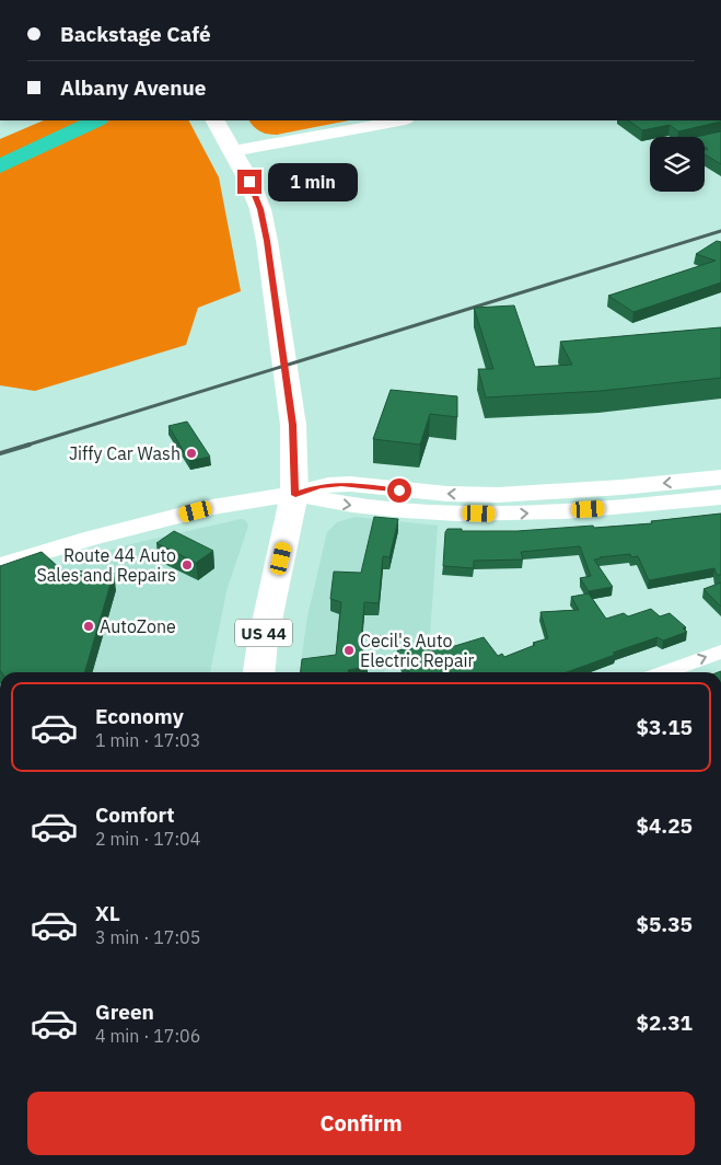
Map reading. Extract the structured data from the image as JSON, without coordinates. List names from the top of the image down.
{
  "streets": {
    "highway": ["US 44"]
  },
  "places": [
    "Jiffy Car Wash",
    "Route 44 Auto Sales and Repairs",
    "AutoZone",
    "Cecil's Auto Electric Repair"
  ],
  "page": {
    "banner": ["Backstage Café", "Albany Avenue"],
    "bubble": "1 min",
    "list": [
      {
        "name": "Economy",
        "note": "1 min · 17:03",
        "value": "$3.15"
      },
      {
        "name": "Comfort",
        "note": "2 min · 17:04",
        "value": "$4.25"
      },
      {
        "name": "XL",
        "note": "3 min · 17:05",
        "value": "$5.35"
      },
      {
        "name": "Green",
        "note": "4 min · 17:06",
        "value": "$2.31"
      }
    ],
    "buttons": "Confirm"
  }
}
